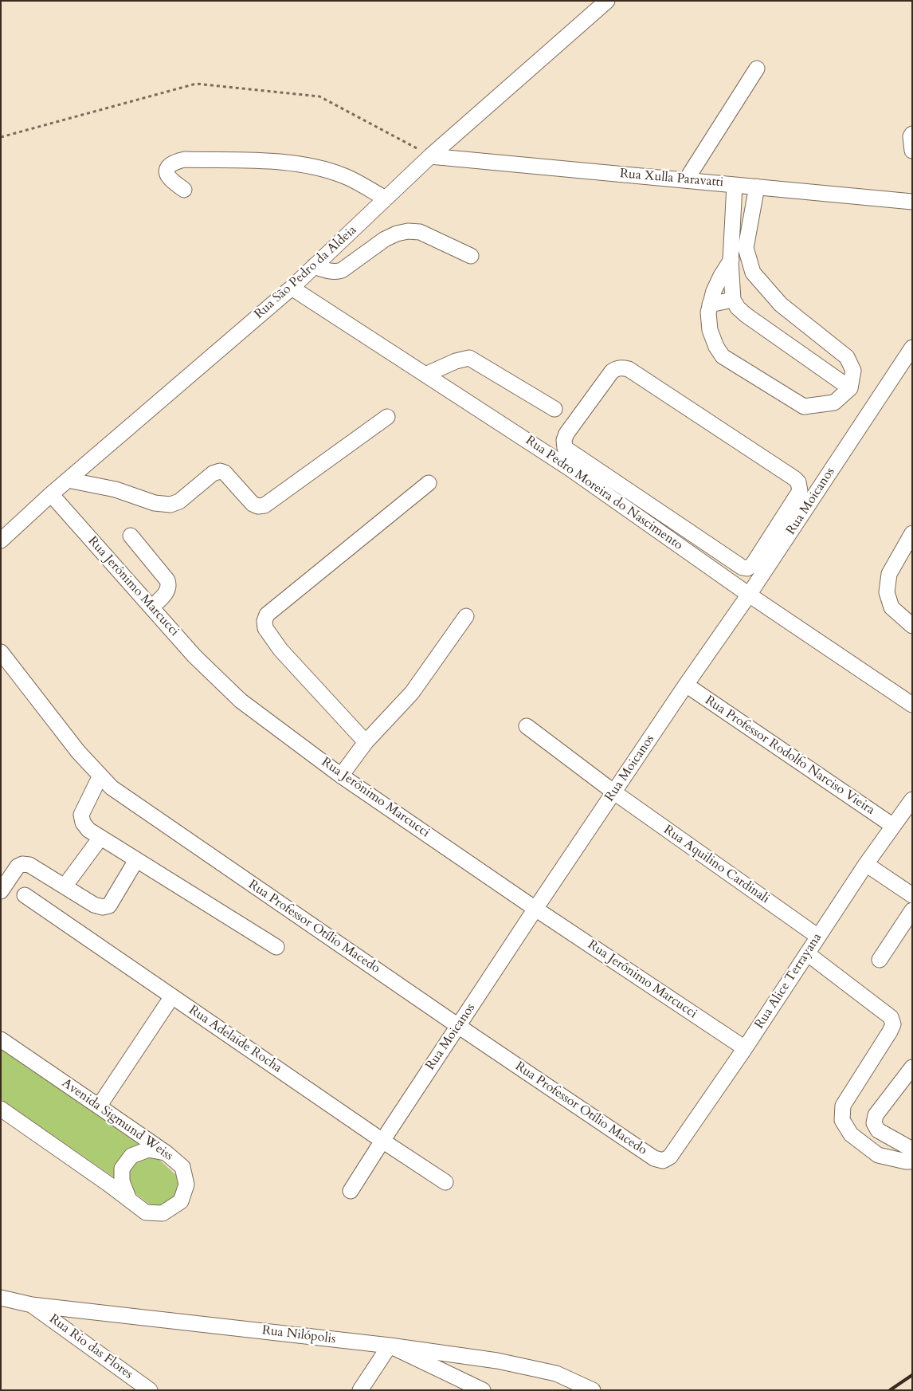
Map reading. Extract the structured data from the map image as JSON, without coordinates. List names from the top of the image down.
{
  "streets": {
    "street": [
      "Rua Xulla Paravatti",
      "Rua São Pedro da Aldeia",
      "Rua Pedro Moreira do Nascimento",
      "Rua Moicanos",
      "Rua Jerônimo Marcucci",
      "Rua Professor Rodolfo Narciso Vieira",
      "Rua Aquilino Cardinali",
      "Rua Professor Otílio Macedo",
      "Rua Alice Terrayana",
      "Rua Adelaide Rocha",
      "Avenida Sigmund Weiss",
      "Rua Nilópolis",
      "Rua Rio das Flores"
    ]
  },
  "crossings": [
    ["Rua Xulla Paravatti", "Rua São Pedro da Aldeia"],
    ["Rua São Pedro da Aldeia", "Rua Pedro Moreira do Nascimento"],
    ["Rua São Pedro da Aldeia", "Rua Jerônimo Marcucci"],
    ["Rua Pedro Moreira do Nascimento", "Rua Moicanos"],
    ["Rua Moicanos", "Rua Jerônimo Marcucci"],
    ["Rua Moicanos", "Rua Professor Rodolfo Narciso Vieira"],
    ["Rua Moicanos", "Rua Aquilino Cardinali"],
    ["Rua Moicanos", "Rua Professor Otílio Macedo"],
    ["Rua Moicanos", "Rua Adelaide Rocha"],
    ["Rua Jerônimo Marcucci", "Rua Alice Terrayana"],
    ["Rua Professor Rodolfo Narciso Vieira", "Rua Alice Terrayana"],
    ["Rua Aquilino Cardinali", "Rua Alice Terrayana"],
    ["Rua Professor Otílio Macedo", "Rua Alice Terrayana"],
    ["Rua Nilópolis", "Rua Rio das Flores"]
  ]
}
